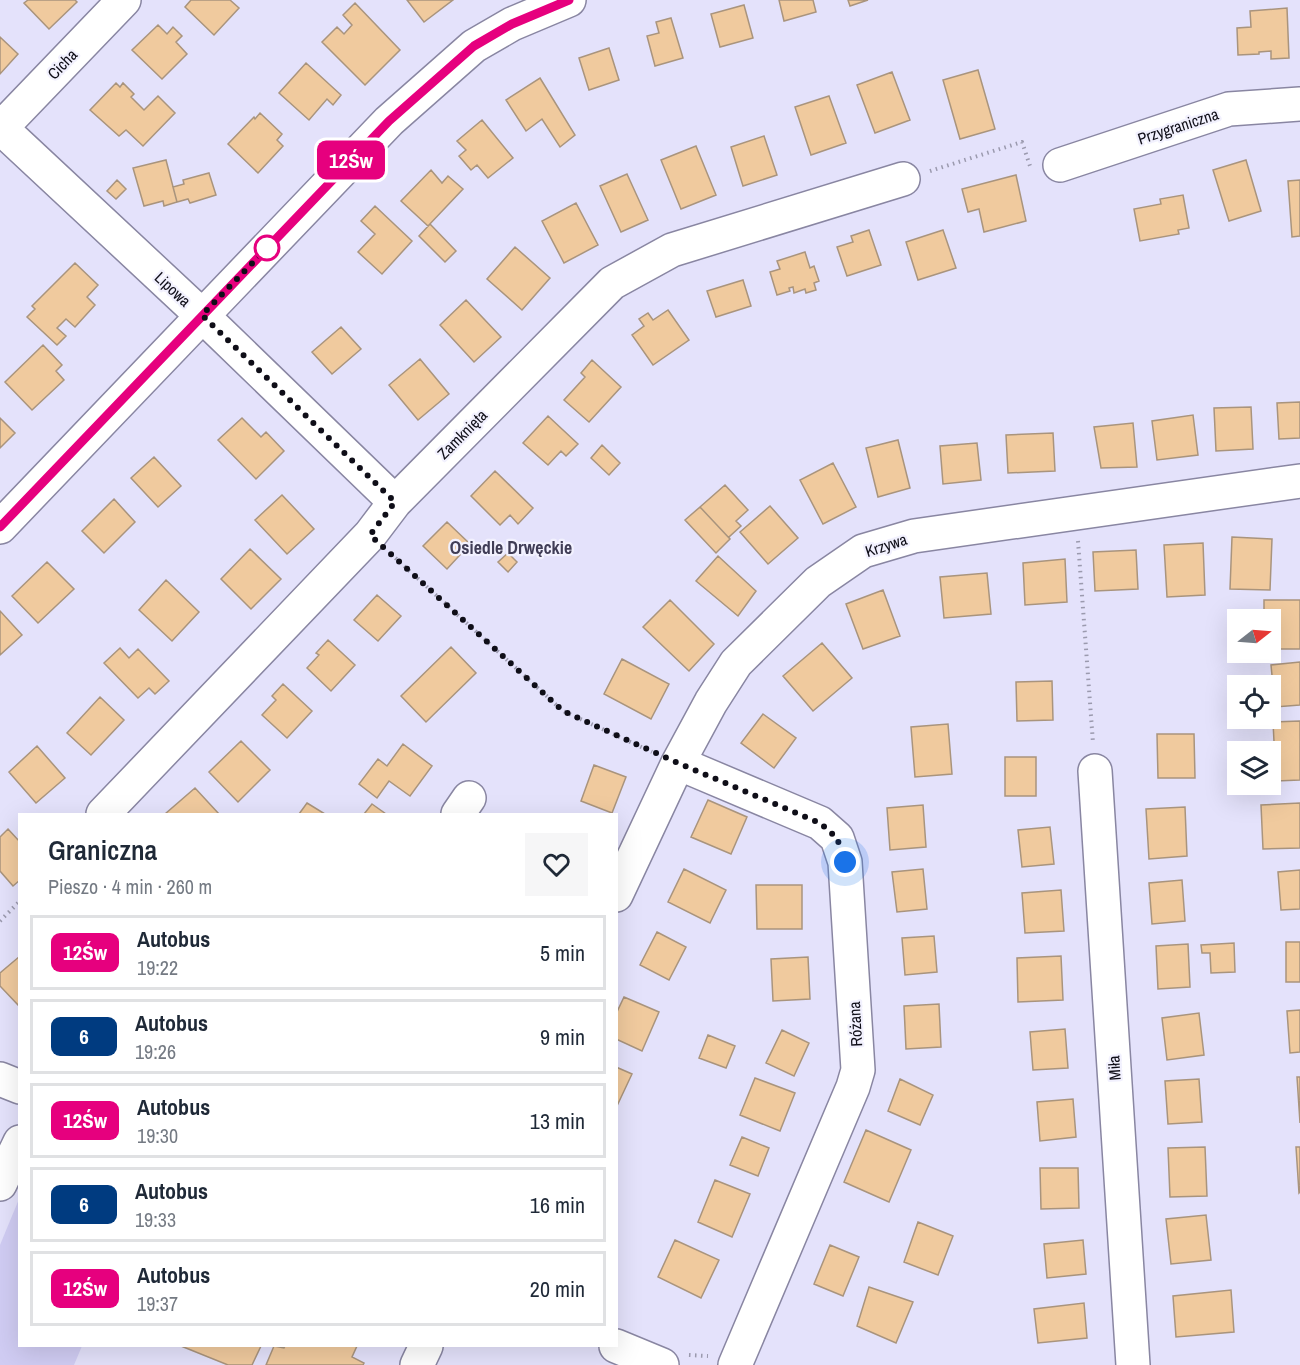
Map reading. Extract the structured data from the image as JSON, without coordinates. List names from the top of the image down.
{
  "streets": {
    "street": [
      "Cicha",
      "Przygraniczna",
      "Lipowa",
      "Zamknięta",
      "Krzywa",
      "Różana",
      "Miła"
    ]
  },
  "crossings": [
    ["Cicha", "Lipowa"],
    ["Lipowa", "Zamknięta"],
    ["Krzywa", "Różana"]
  ],
  "districts": ["Osiedle Drwęckie"],
  "lines": ["bus line 12Św"],
  "north": "right",
  "page": {
    "on_map": "12Św",
    "heading": ["Graniczna", "Pieszo · 4 min · 260 m"],
    "list": [
      {
        "mark": "12Św",
        "name": "Autobus",
        "note": "19:22",
        "value": "5 min"
      },
      {
        "mark": "6",
        "name": "Autobus",
        "note": "19:26",
        "value": "9 min"
      },
      {
        "mark": "12Św",
        "name": "Autobus",
        "note": "19:30",
        "value": "13 min"
      },
      {
        "mark": "6",
        "name": "Autobus",
        "note": "19:33",
        "value": "16 min"
      },
      {
        "mark": "12Św",
        "name": "Autobus",
        "note": "19:37",
        "value": "20 min"
      }
    ]
  }
}
